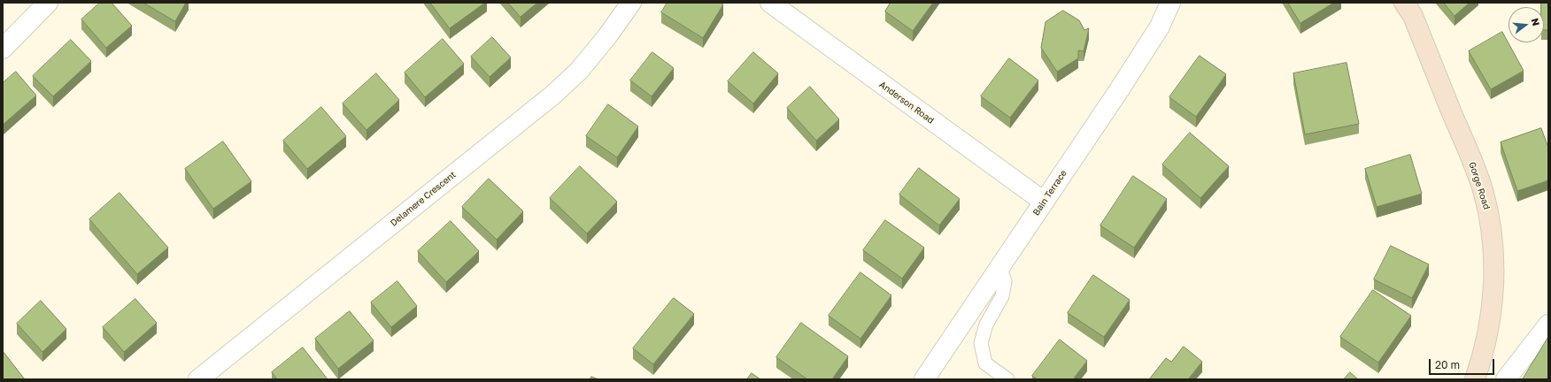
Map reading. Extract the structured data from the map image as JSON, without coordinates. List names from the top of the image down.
{
  "streets": {
    "street": [
      "Anderson Road",
      "Gorge Road",
      "Bain Terrace",
      "Delamere Crescent"
    ]
  },
  "crossings": [
    ["Anderson Road", "Bain Terrace"]
  ],
  "scale_bar": "20 m",
  "north": "right"
}
